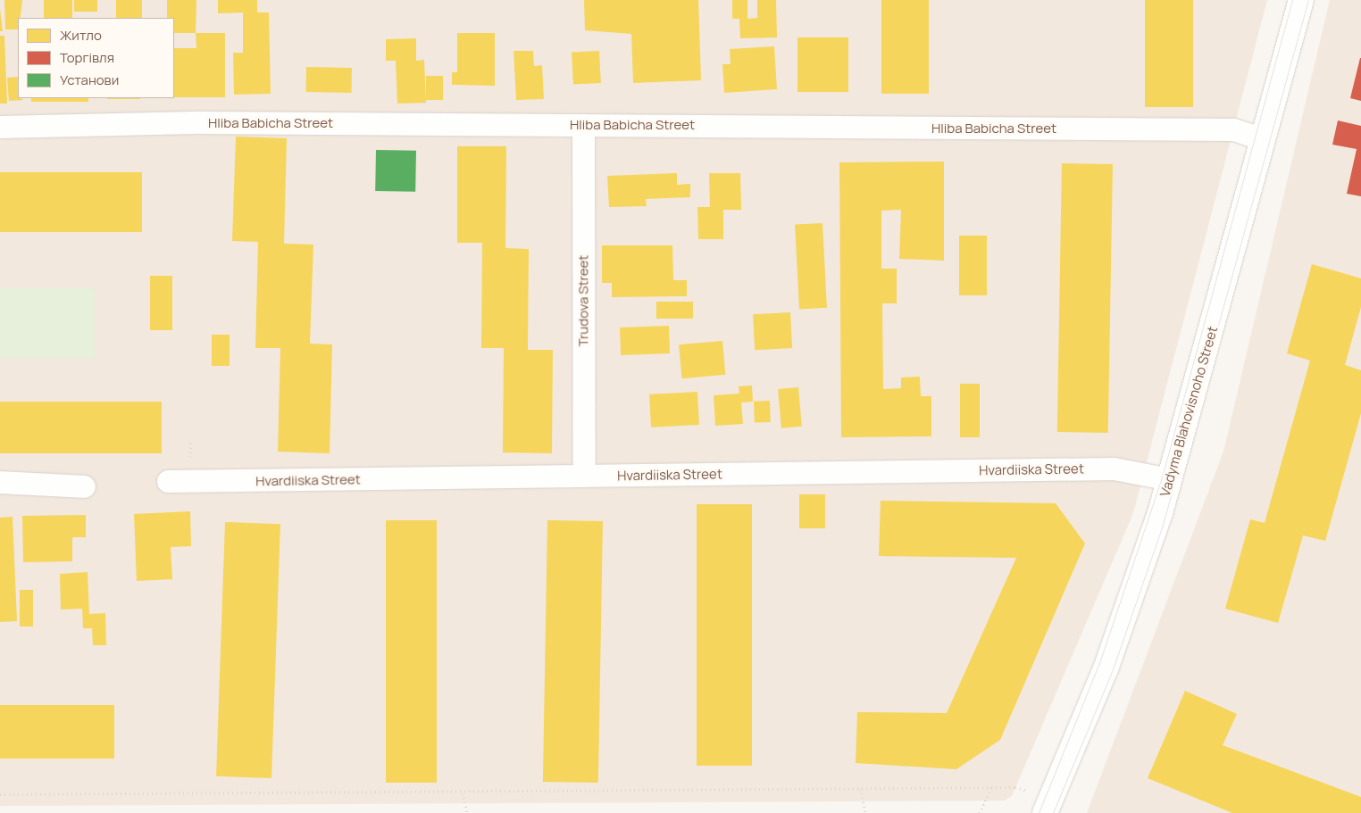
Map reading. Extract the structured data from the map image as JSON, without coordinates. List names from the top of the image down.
{
  "streets": {
    "street": [
      "Hliba Babicha Street",
      "Trudova Street",
      "Vadyma Blahovisnoho Street",
      "Hvardiiska Street"
    ]
  },
  "crossings": [
    ["Hliba Babicha Street", "Trudova Street"],
    ["Hliba Babicha Street", "Vadyma Blahovisnoho Street"],
    ["Trudova Street", "Hvardiiska Street"],
    ["Vadyma Blahovisnoho Street", "Hvardiiska Street"]
  ],
  "legend": ["Житло", "Торгівля", "Установи"]
}
